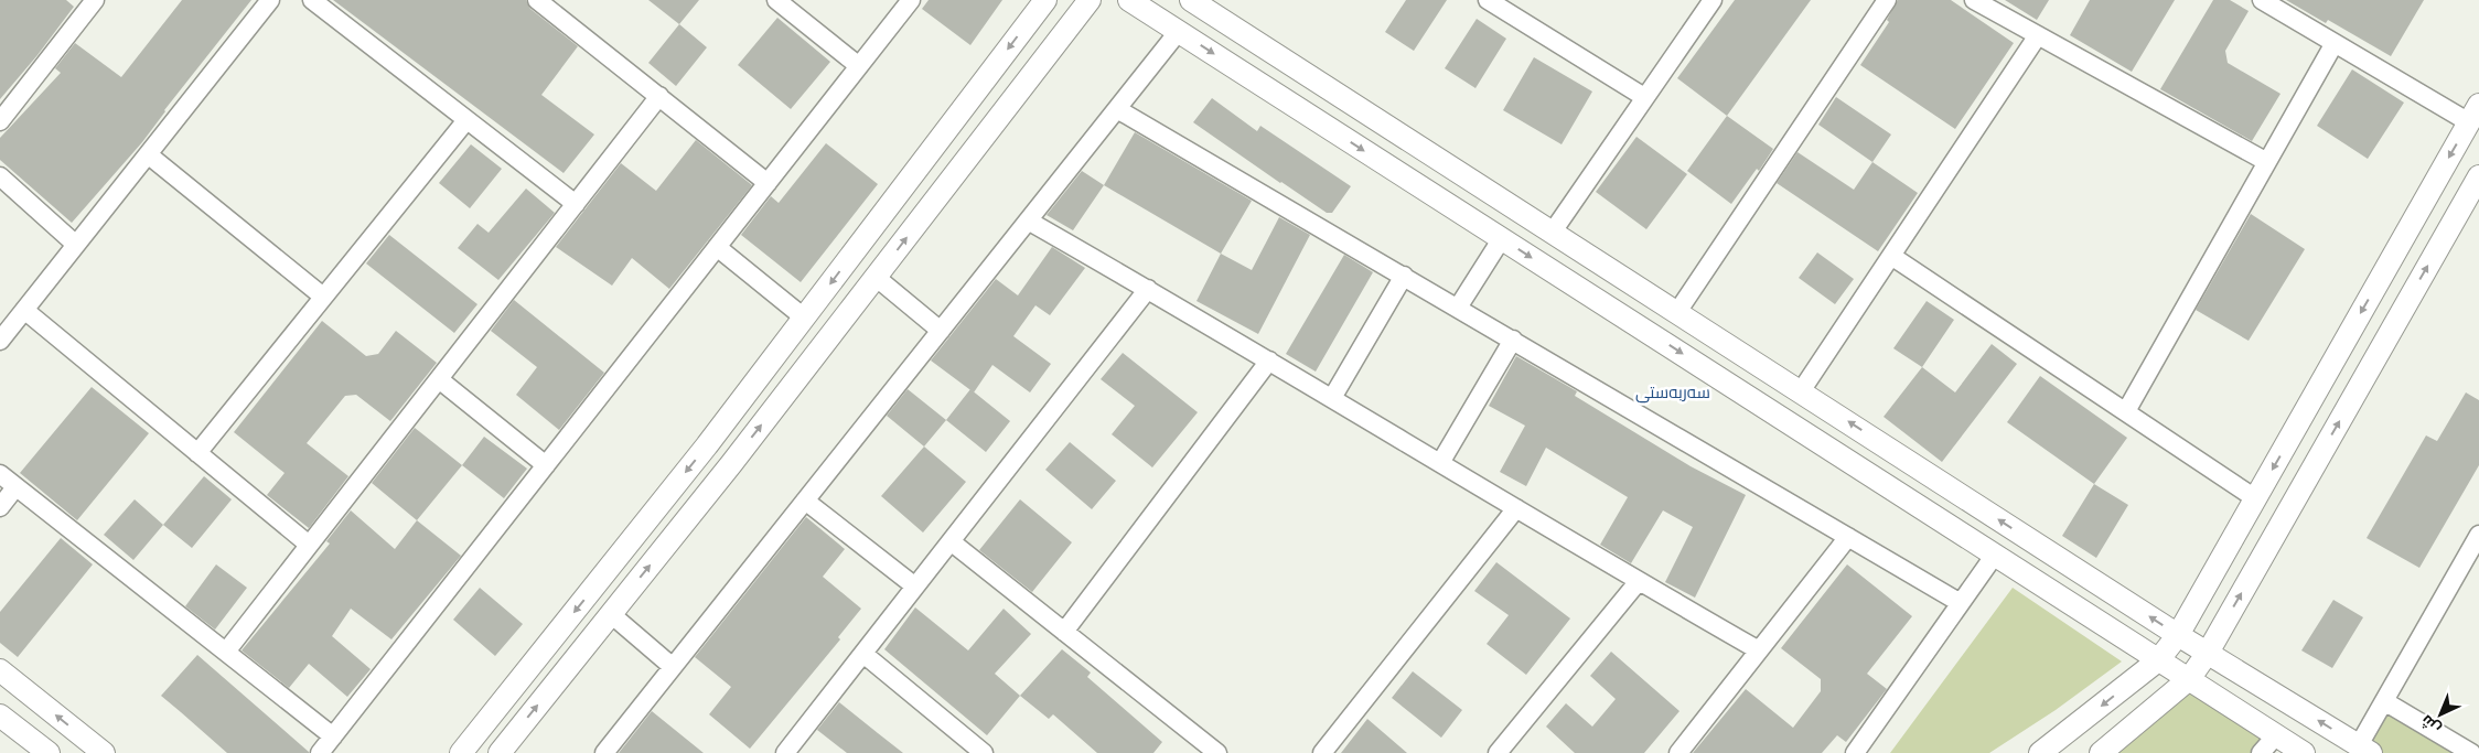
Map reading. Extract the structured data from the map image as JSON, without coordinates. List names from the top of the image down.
{
  "districts": ["سه‌ربه‌ستی"],
  "north": "bottom left"
}
